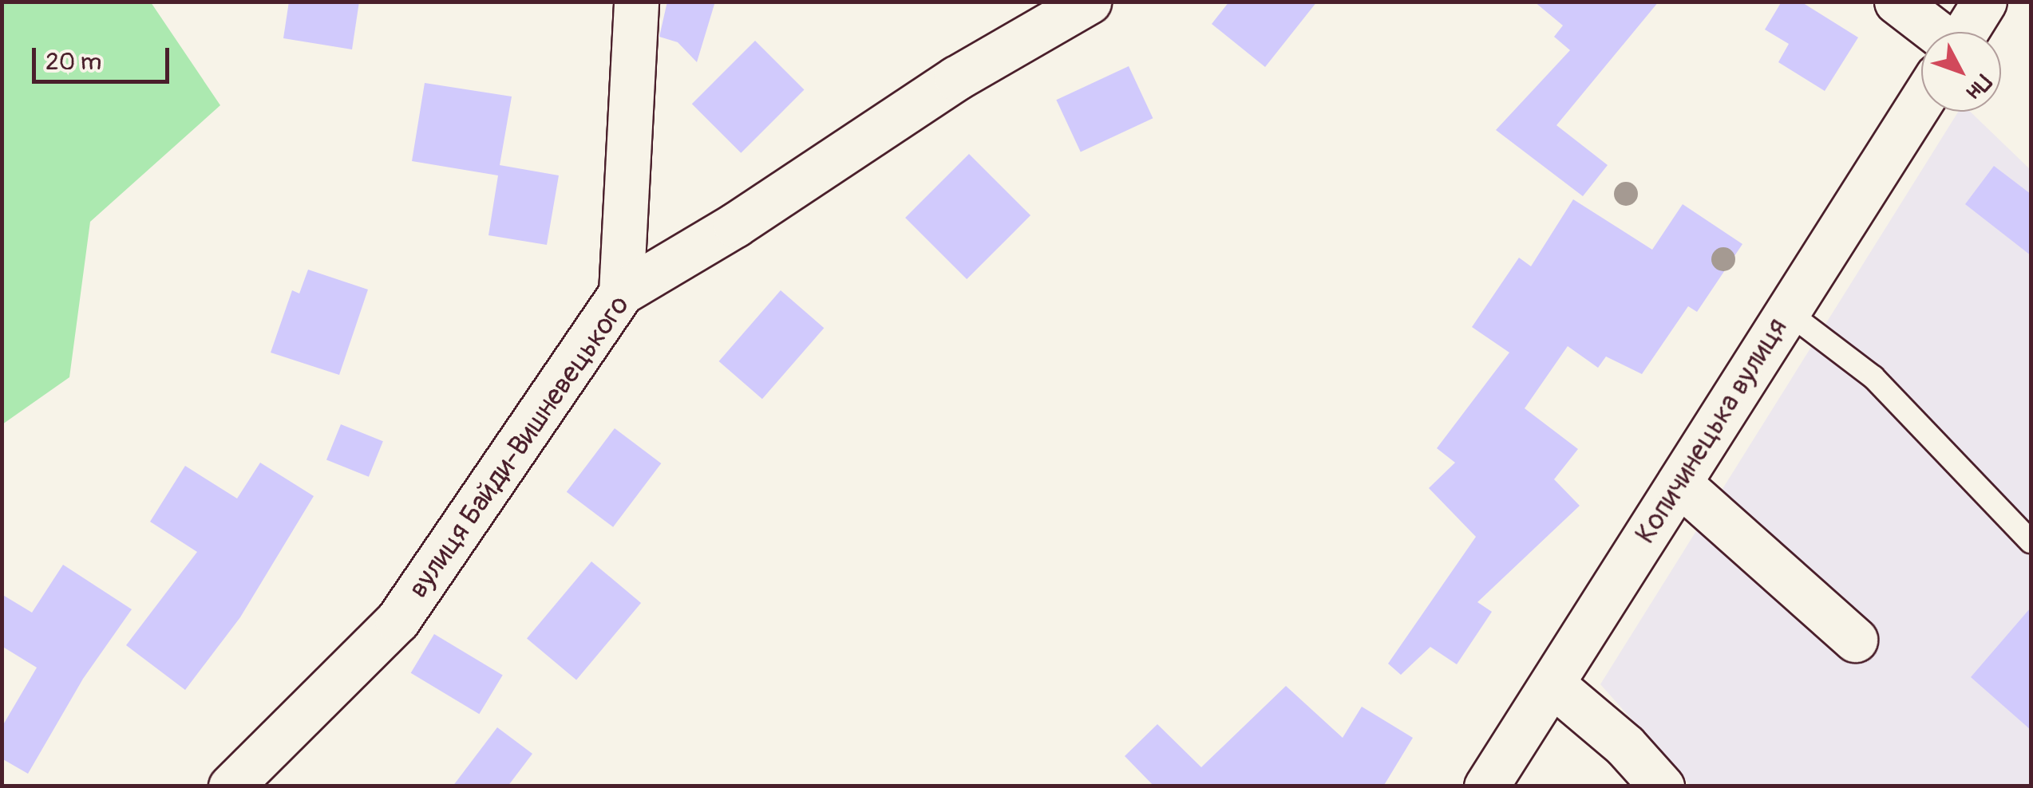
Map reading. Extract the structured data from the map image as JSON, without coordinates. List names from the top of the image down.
{
  "streets": {
    "street": ["Копичинецька вулиця", "вулиця Байди-Вишневецького"]
  },
  "scale_bar": "20 m",
  "north": "bottom right"
}
